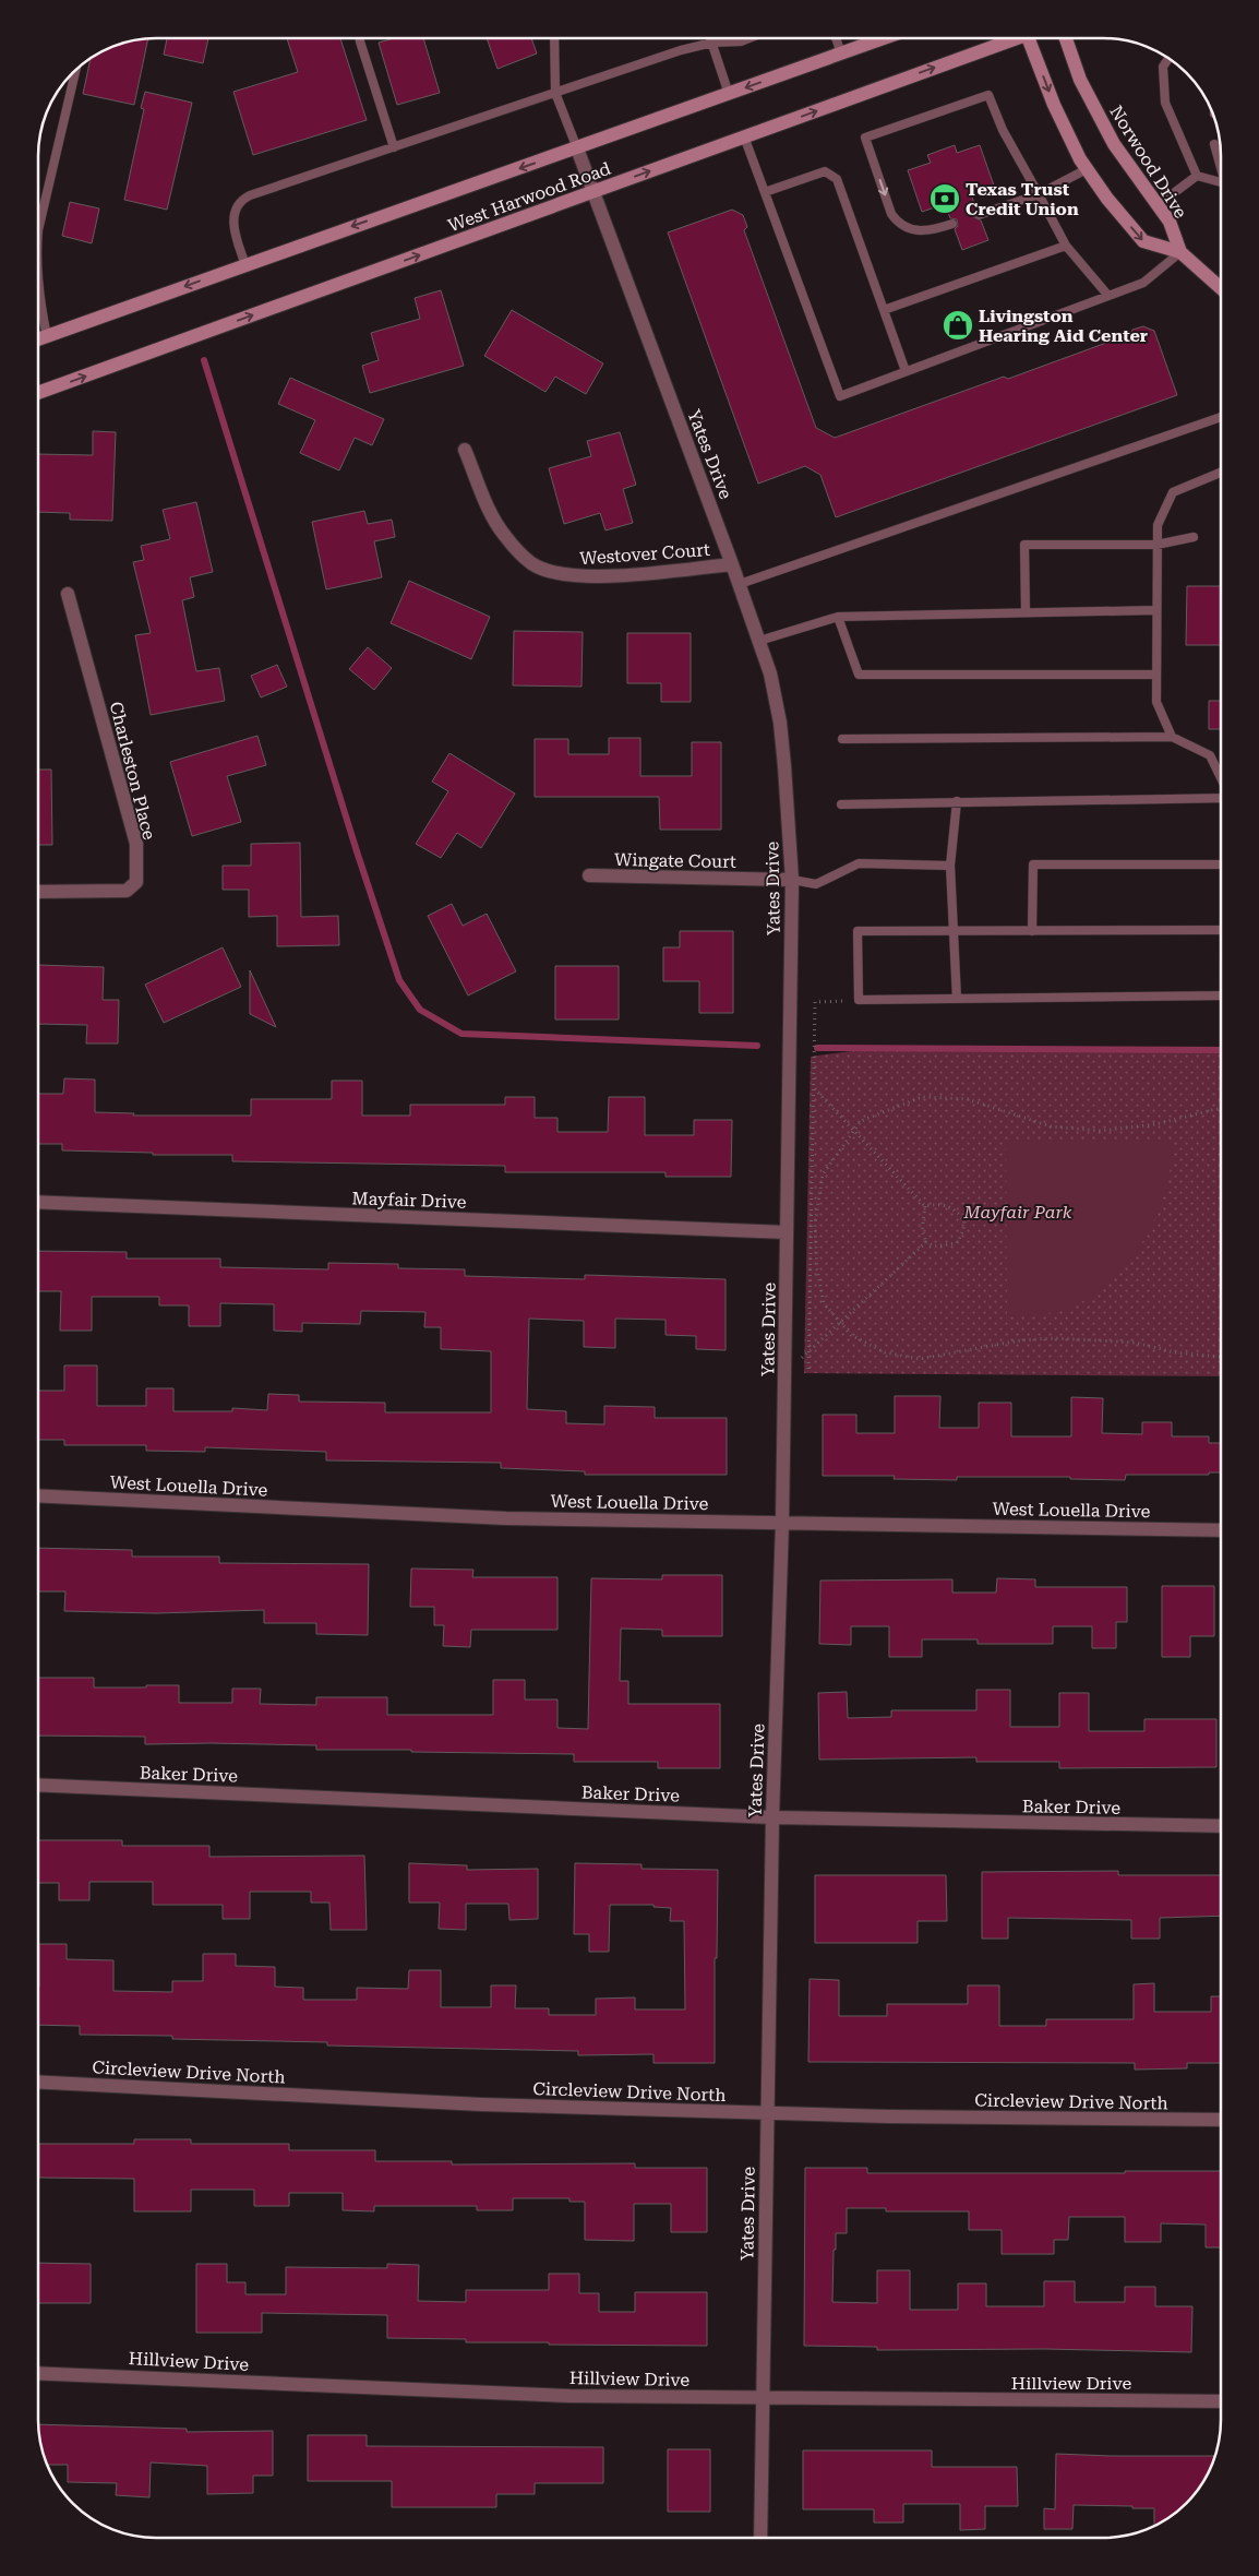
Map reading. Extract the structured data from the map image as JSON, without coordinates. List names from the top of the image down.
{
  "streets": {
    "main road": ["Norwood Drive", "West Harwood Road"],
    "street": [
      "Yates Drive",
      "Westover Court",
      "Charleston Place",
      "Wingate Court",
      "Mayfair Drive",
      "West Louella Drive",
      "Baker Drive",
      "Circleview Drive North",
      "Hillview Drive"
    ]
  },
  "crossings": [
    ["West Harwood Road", "Yates Drive"],
    ["Yates Drive", "Westover Court"],
    ["Yates Drive", "Wingate Court"],
    ["Yates Drive", "Mayfair Drive"],
    ["Yates Drive", "West Louella Drive"],
    ["Yates Drive", "Baker Drive"],
    ["Yates Drive", "Circleview Drive North"],
    ["Yates Drive", "Hillview Drive"]
  ],
  "parks": ["Mayfair Park"],
  "places": {
    "bank": ["Texas Trust Credit Union"],
    "shop": ["Livingston Hearing Aid Center"]
  }
}
